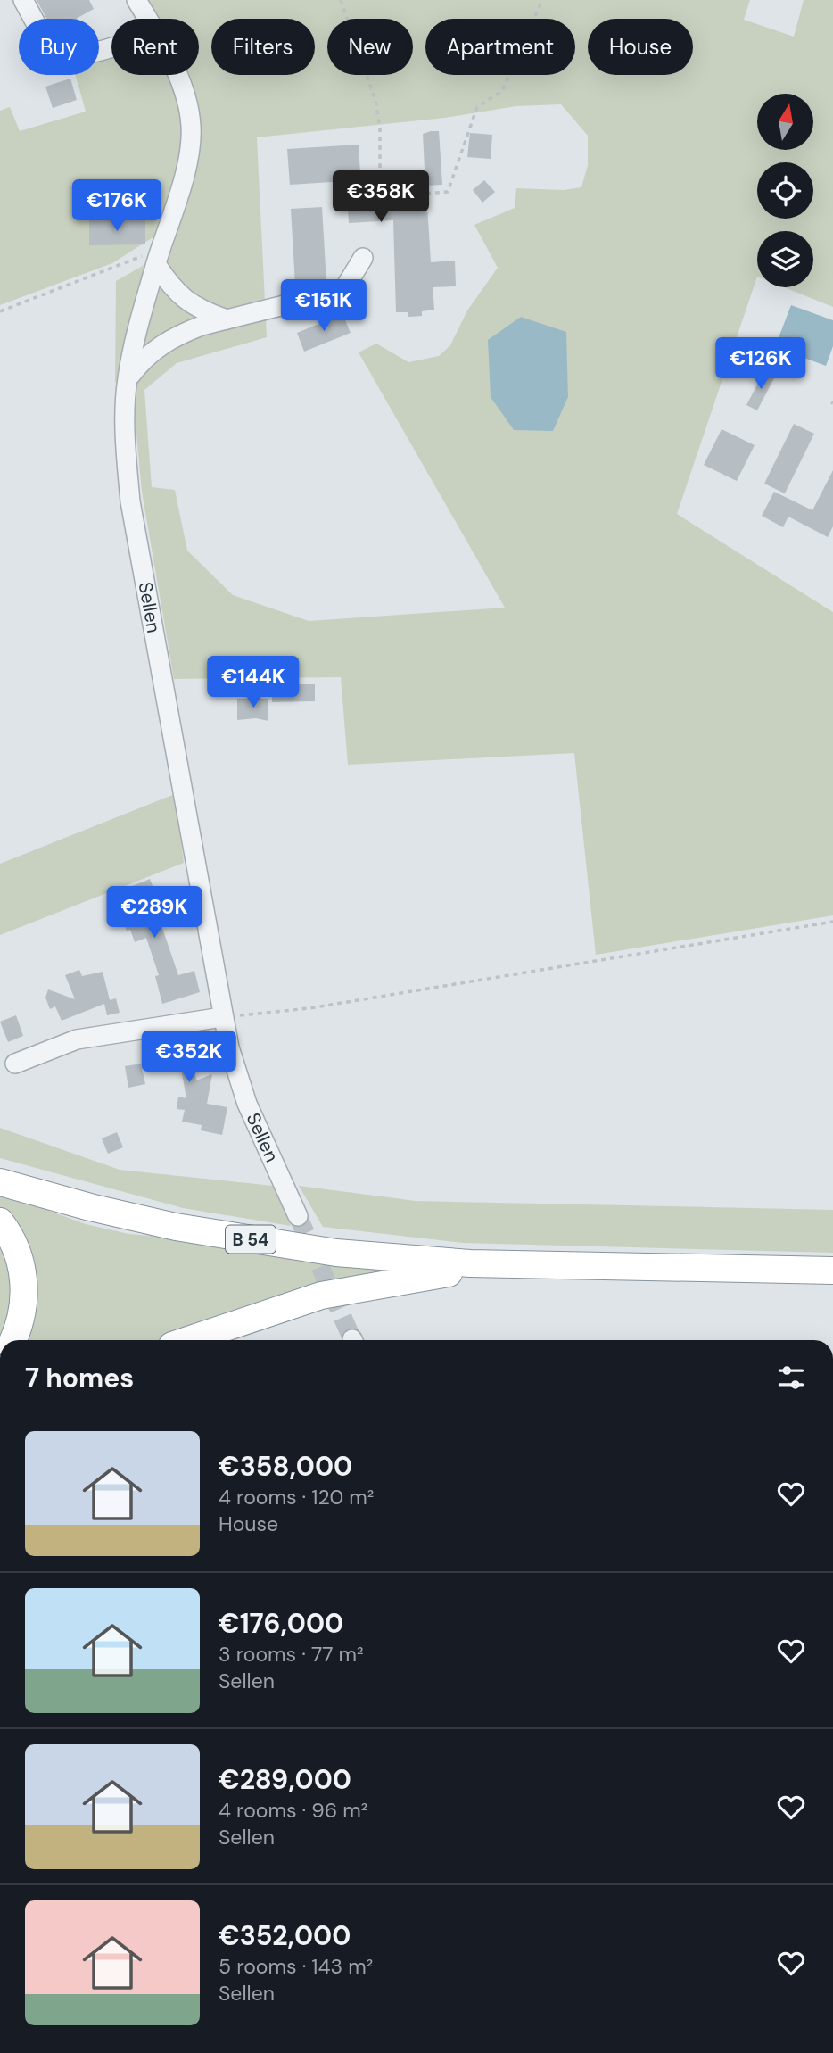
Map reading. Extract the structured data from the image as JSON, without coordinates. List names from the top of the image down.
{
  "streets": {
    "highway": ["B 54"],
    "street": ["Sellen"]
  },
  "north": "top",
  "page": {
    "chip": [
      "Buy",
      "Rent",
      "Filters",
      "New",
      "Apartment",
      "House"
    ],
    "price": [
      "€358K",
      "€176K",
      "€151K",
      "€126K",
      "€144K",
      "€289K",
      "€352K"
    ],
    "heading": "7 homes",
    "list": [
      {
        "name": "€358,000",
        "note": "4 rooms · 120 m² · House"
      },
      {
        "name": "€176,000",
        "note": "3 rooms · 77 m² · Sellen"
      },
      {
        "name": "€289,000",
        "note": "4 rooms · 96 m² · Sellen"
      },
      {
        "name": "€352,000",
        "note": "5 rooms · 143 m² · Sellen"
      }
    ]
  }
}
